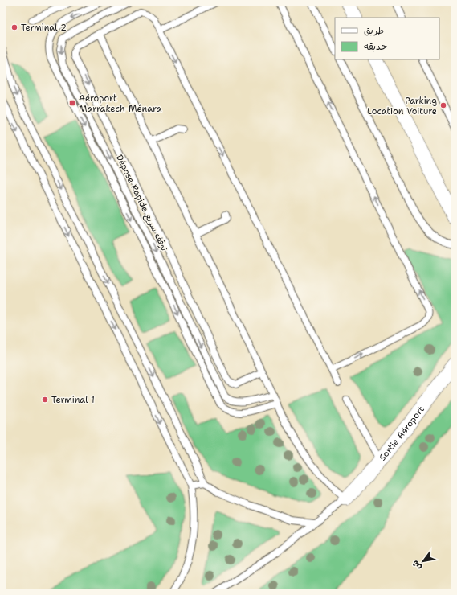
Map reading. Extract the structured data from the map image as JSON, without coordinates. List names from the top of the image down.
{
  "streets": {
    "street": ["Sortie Aéroport"],
    "lane": ["Dépose Rapide توقف سريع"]
  },
  "places": {
    "other": ["Terminal 2", "Parking Location Voiture", "Terminal 1"],
    "transit": ["Aéroport Marrakech-Ménara"]
  },
  "legend": ["طريق", "حديقة"],
  "north": "bottom left"
}
